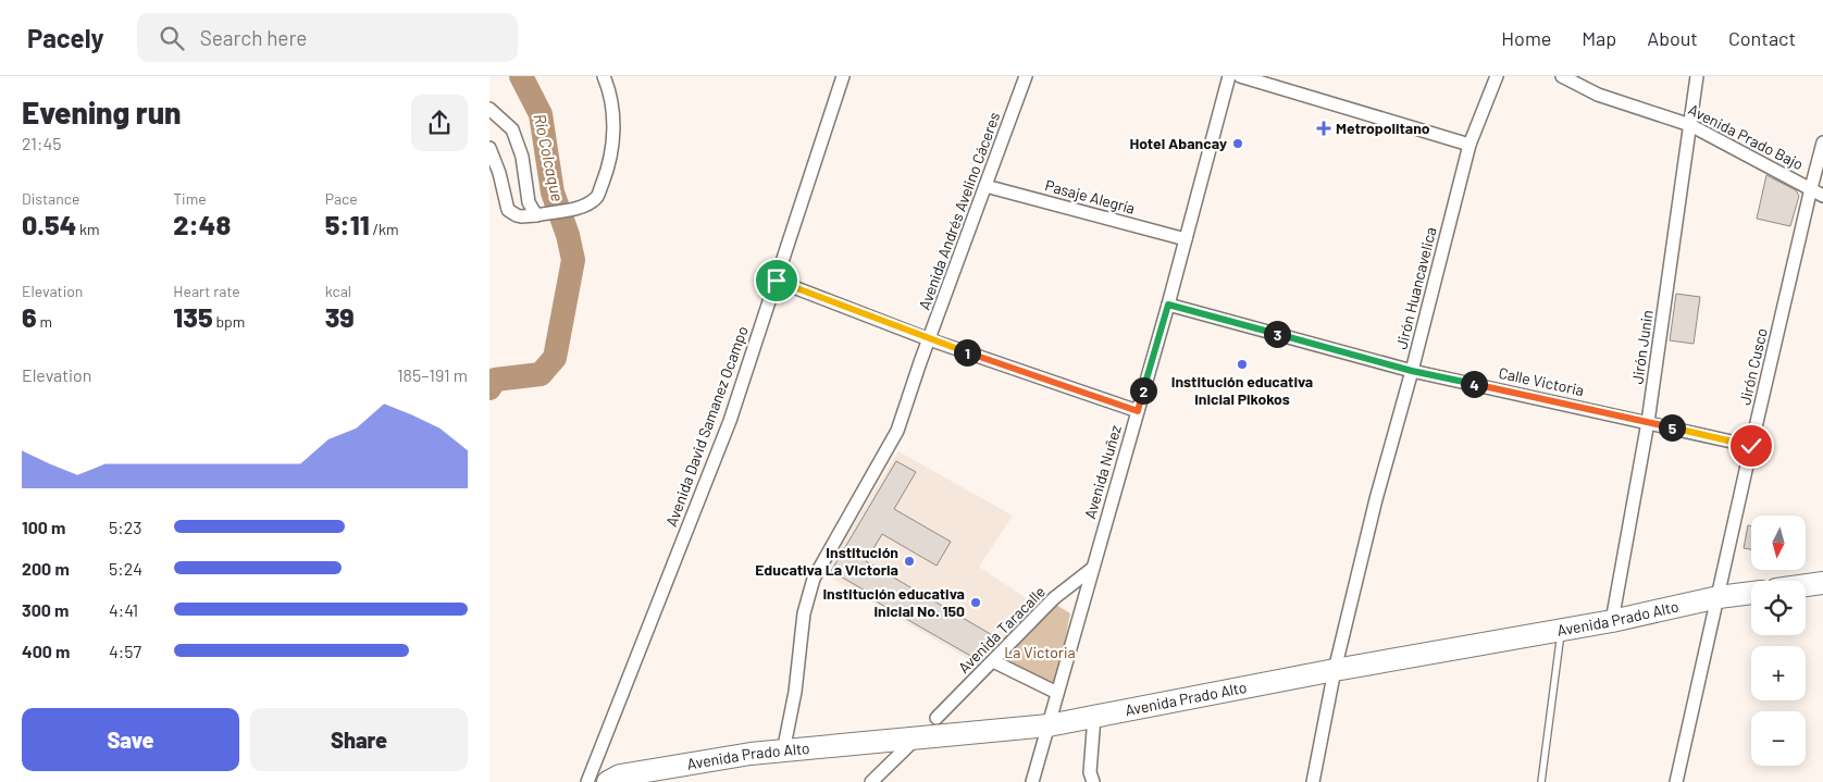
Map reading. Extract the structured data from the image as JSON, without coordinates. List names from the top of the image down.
{
  "streets": {
    "highway": ["Avenida Prado Alto"],
    "street": [
      "Avenida Prado Bajo",
      "Pasaje Alegría",
      "Avenida Andrés Avelino Cáceres",
      "Jirón Huancavelica",
      "Jirón Junin",
      "Jirón Cusco",
      "Calle Victoria",
      "Avenida David Samanez Ocampo",
      "Avenida Nuñez",
      "Avenida Taracalle"
    ]
  },
  "crossings": [
    ["Avenida Prado Bajo", "Jirón Junin"],
    ["Avenida Prado Bajo", "Jirón Cusco"],
    ["Pasaje Alegría", "Avenida Andrés Avelino Cáceres"],
    ["Pasaje Alegría", "Avenida Nuñez"],
    ["Avenida Andrés Avelino Cáceres", "Avenida Prado Alto"],
    ["Jirón Huancavelica", "Calle Victoria"],
    ["Jirón Huancavelica", "Avenida Prado Alto"],
    ["Jirón Junin", "Calle Victoria"],
    ["Jirón Junin", "Avenida Prado Alto"],
    ["Jirón Cusco", "Calle Victoria"],
    ["Jirón Cusco", "Avenida Prado Alto"],
    ["Calle Victoria", "Avenida Nuñez"],
    ["Avenida Nuñez", "Avenida Prado Alto"],
    ["Avenida Nuñez", "Avenida Taracalle"]
  ],
  "water": ["Río Colcaque"],
  "parks": ["La Victoria"],
  "places": {
    "health": ["Metropolitano"],
    "other": [
      "Hotel Abancay",
      "Institución educativa inicial Pikokos",
      "Institución Educativa La Victoria",
      "Institución educativa inicial No. 150"
    ]
  },
  "north": "bottom",
  "page": {
    "header": "Pacely",
    "search": "Search here",
    "nav": [
      "Home",
      "Map",
      "About",
      "Contact"
    ],
    "heading": ["Evening run", "21:45"],
    "stats": [
      ["Distance", "0.54 km"],
      ["Time", "2:48"],
      ["Pace", "5:11 /km"],
      ["Elevation", "6 m"],
      ["Heart rate", "135 bpm"],
      ["kcal", "39"]
    ],
    "pins": [
      "3",
      "1",
      "4",
      "2",
      "5"
    ],
    "chart": ["Elevation", "185–191 m"],
    "list": [
      {
        "name": "100 m",
        "note": "5:23"
      },
      {
        "name": "200 m",
        "note": "5:24"
      },
      {
        "name": "300 m",
        "note": "4:41"
      },
      {
        "name": "400 m",
        "note": "4:57"
      }
    ],
    "map_buttons": ["+", "−"],
    "buttons": ["Save", "Share"]
  }
}
